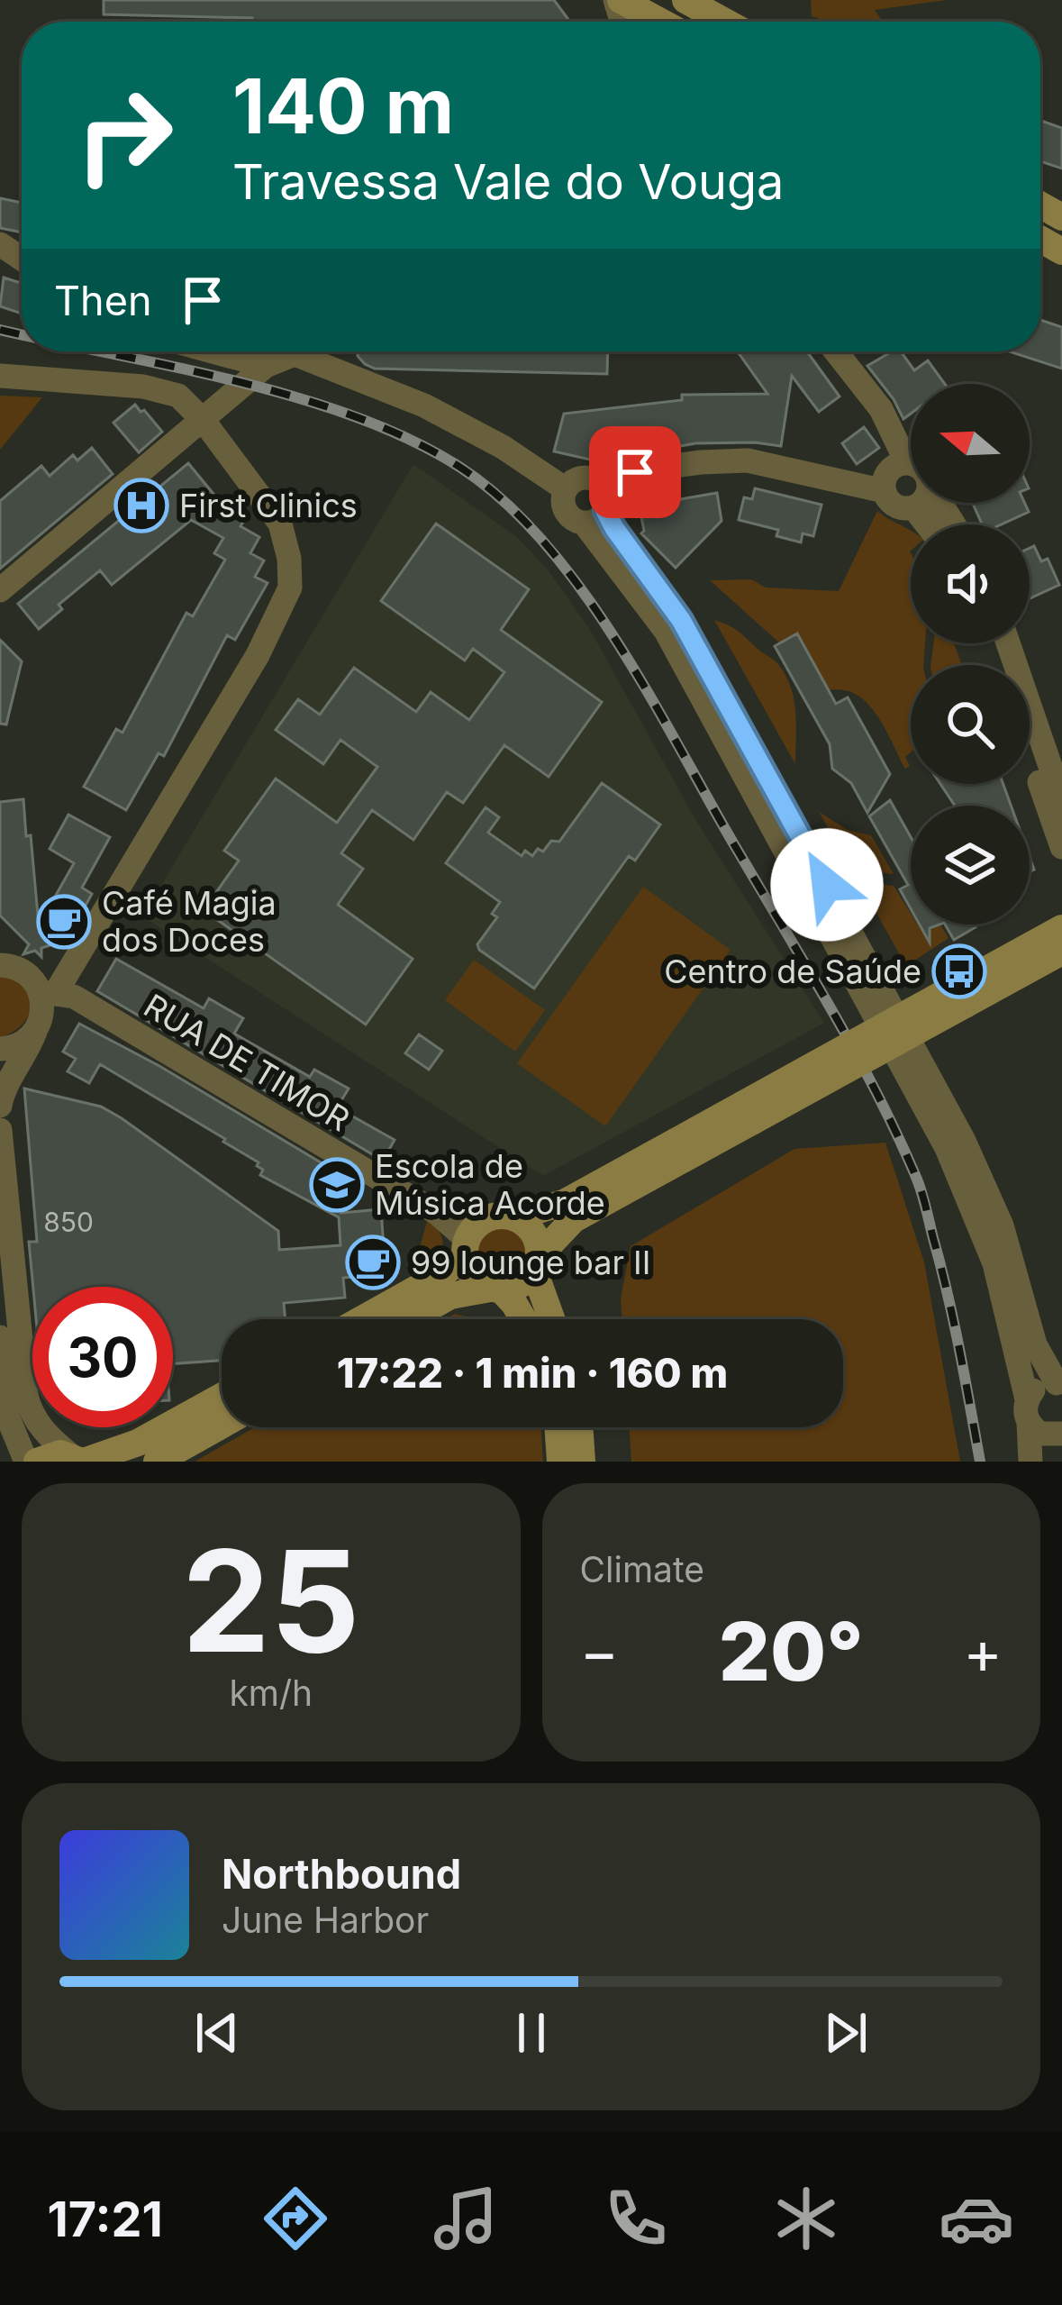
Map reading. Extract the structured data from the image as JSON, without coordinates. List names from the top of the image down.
{
  "streets": {
    "street": ["RUA DE TIMOR"]
  },
  "places": {
    "hospital": ["First Clinics"],
    "cafe": ["Café Magia dos Doces", "99 lounge bar II"],
    "bus stop": ["Centro de Saúde"],
    "school or university": ["Escola de Música Acorde"]
  },
  "house_numbers": ["850"],
  "north": "left",
  "page": {
    "turn": ["140 m", "Travessa Vale do Vouga"],
    "then": "Then",
    "limit": "30",
    "trip": "17:22 · 1 min · 160 m",
    "tile": [
      ["25", "km/h"],
      "Climate"
    ],
    "heat": ["−", "20°", "+"],
    "song": ["Northbound", "June Harbor"],
    "tabs": "17:21"
  }
}
